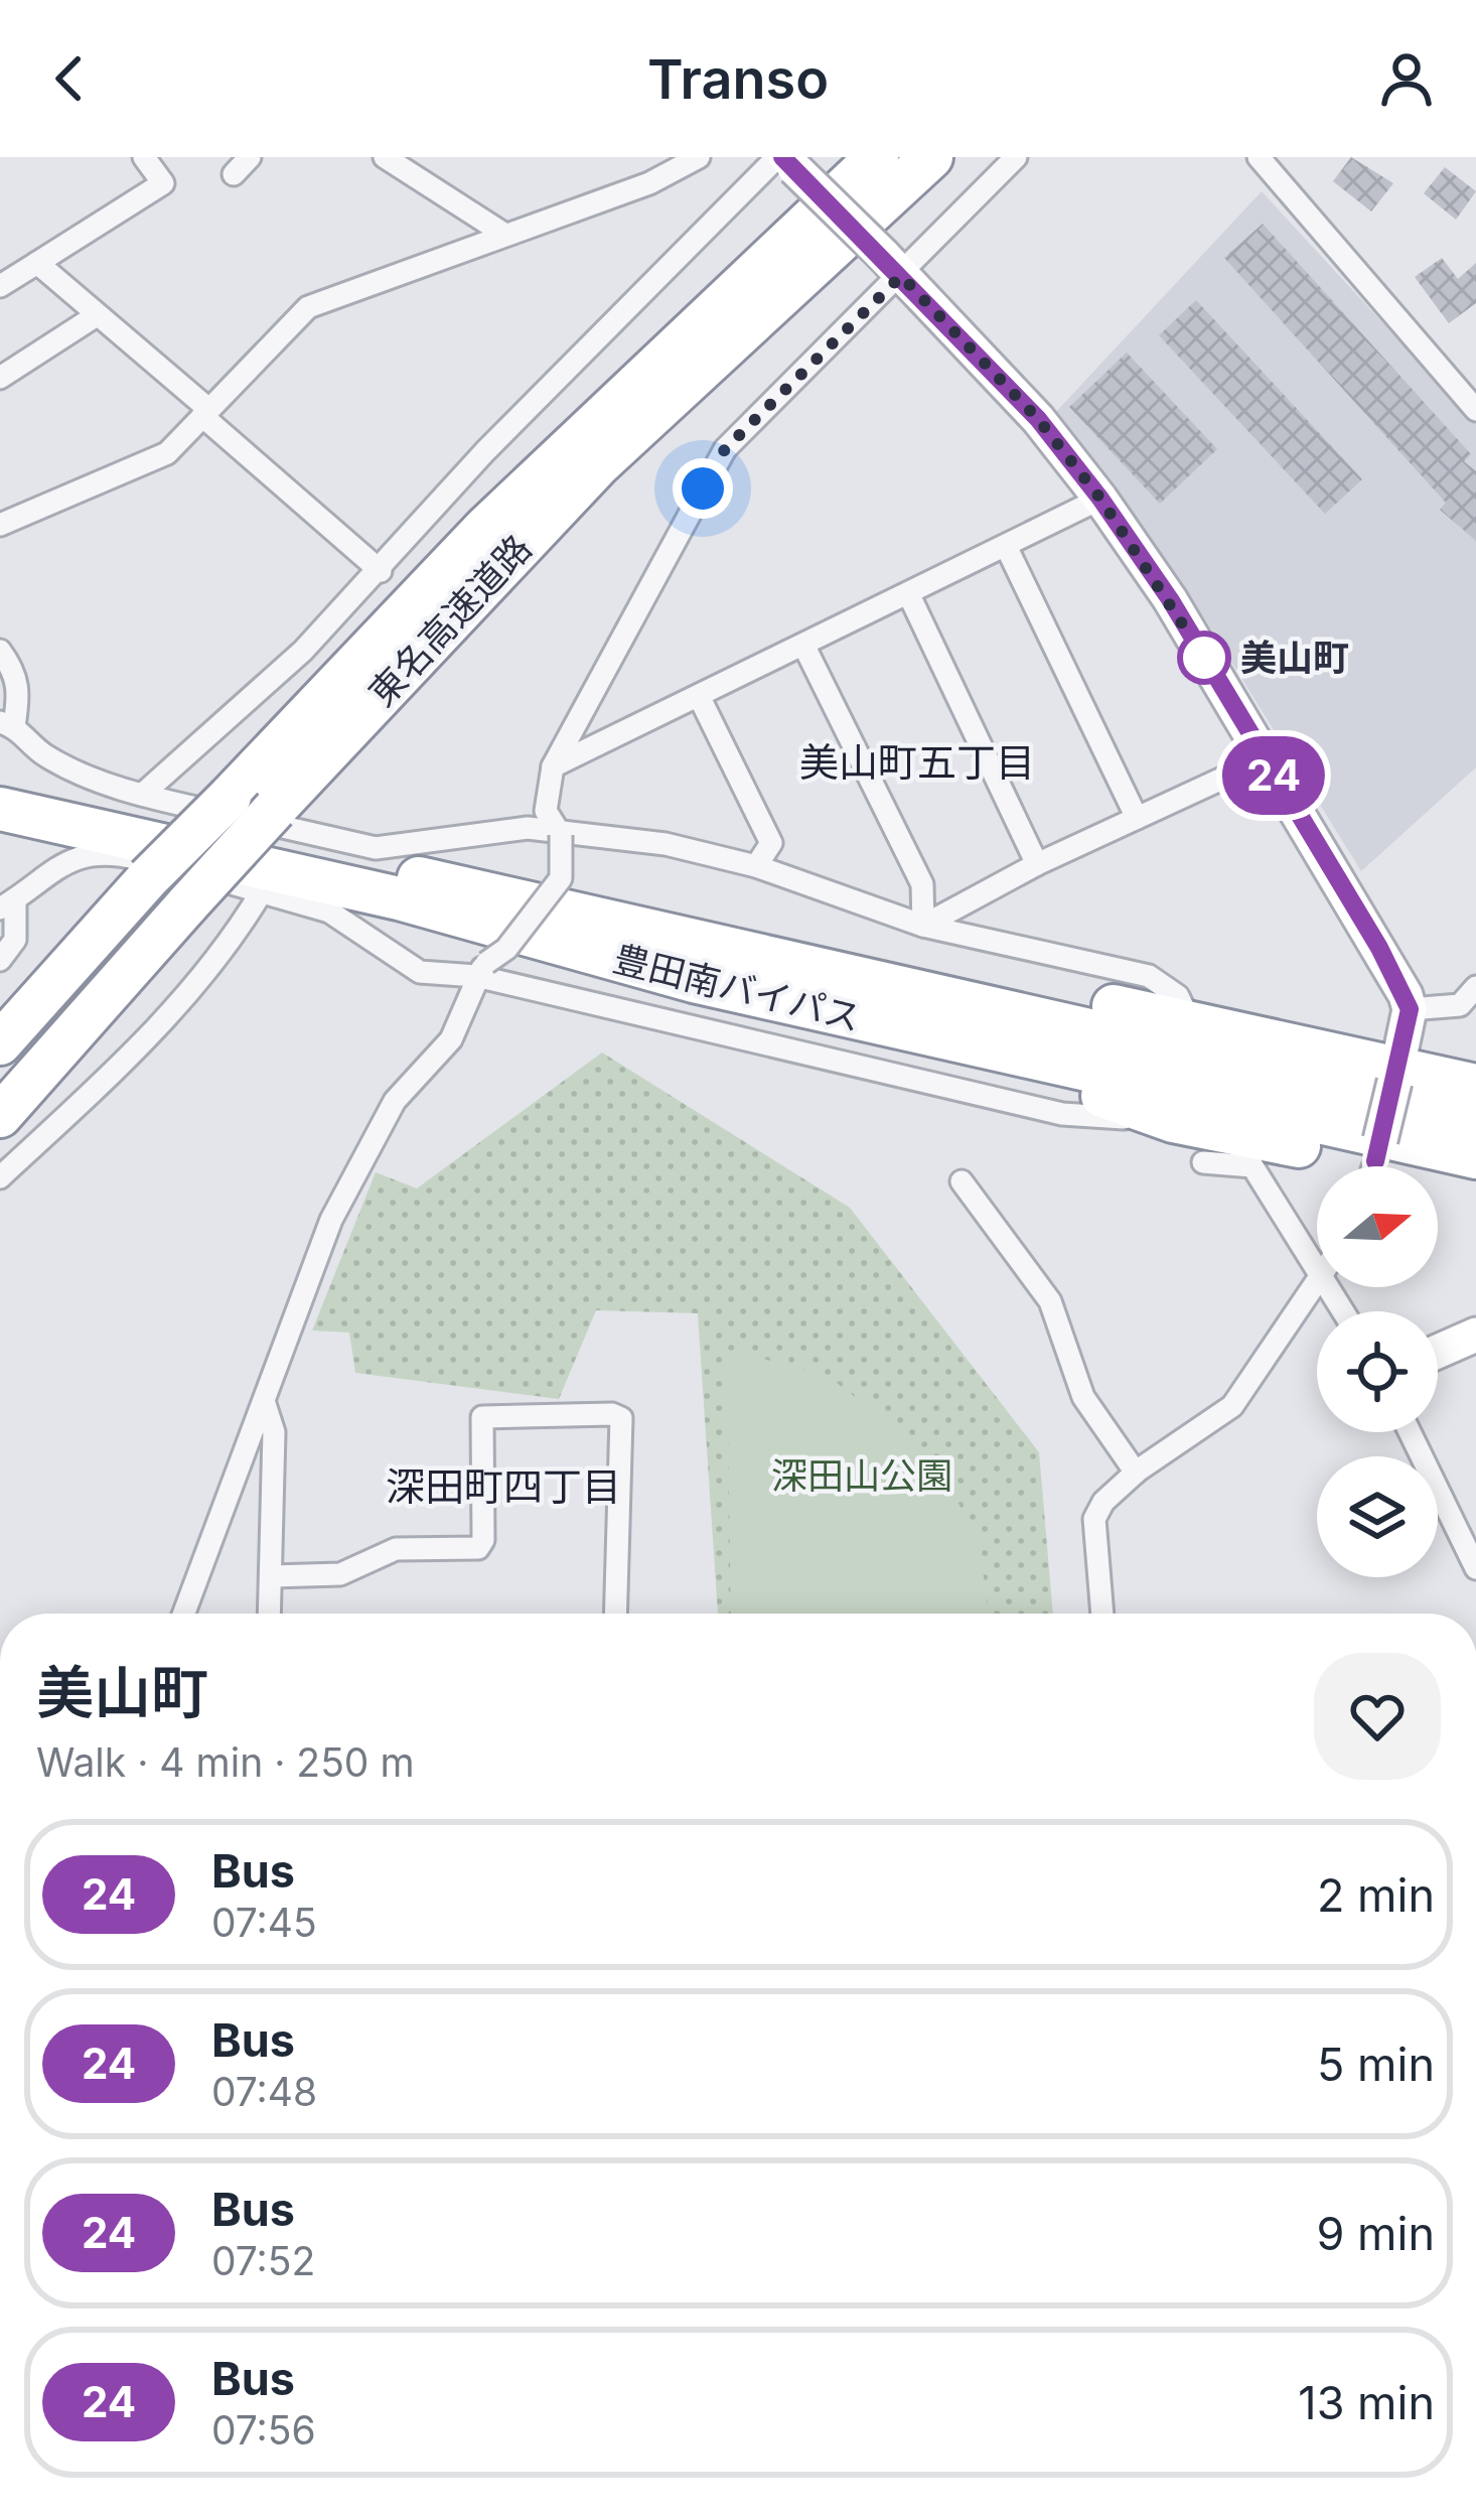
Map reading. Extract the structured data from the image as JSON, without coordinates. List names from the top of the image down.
{
  "streets": {
    "highway": ["東名高速道路", "豊田南バイパス"]
  },
  "districts": ["美山町五丁目", "深田町四丁目"],
  "parks": ["深田山公園"],
  "places": ["美山町"],
  "lines": ["bus line 24"],
  "north": "right",
  "page": {
    "header": "Transo",
    "on_map": "24",
    "heading": ["美山町", "Walk · 4 min · 250 m"],
    "list": [
      {
        "mark": "24",
        "name": "Bus",
        "note": "07:45",
        "value": "2 min"
      },
      {
        "mark": "24",
        "name": "Bus",
        "note": "07:48",
        "value": "5 min"
      },
      {
        "mark": "24",
        "name": "Bus",
        "note": "07:52",
        "value": "9 min"
      },
      {
        "mark": "24",
        "name": "Bus",
        "note": "07:56",
        "value": "13 min"
      }
    ]
  }
}
